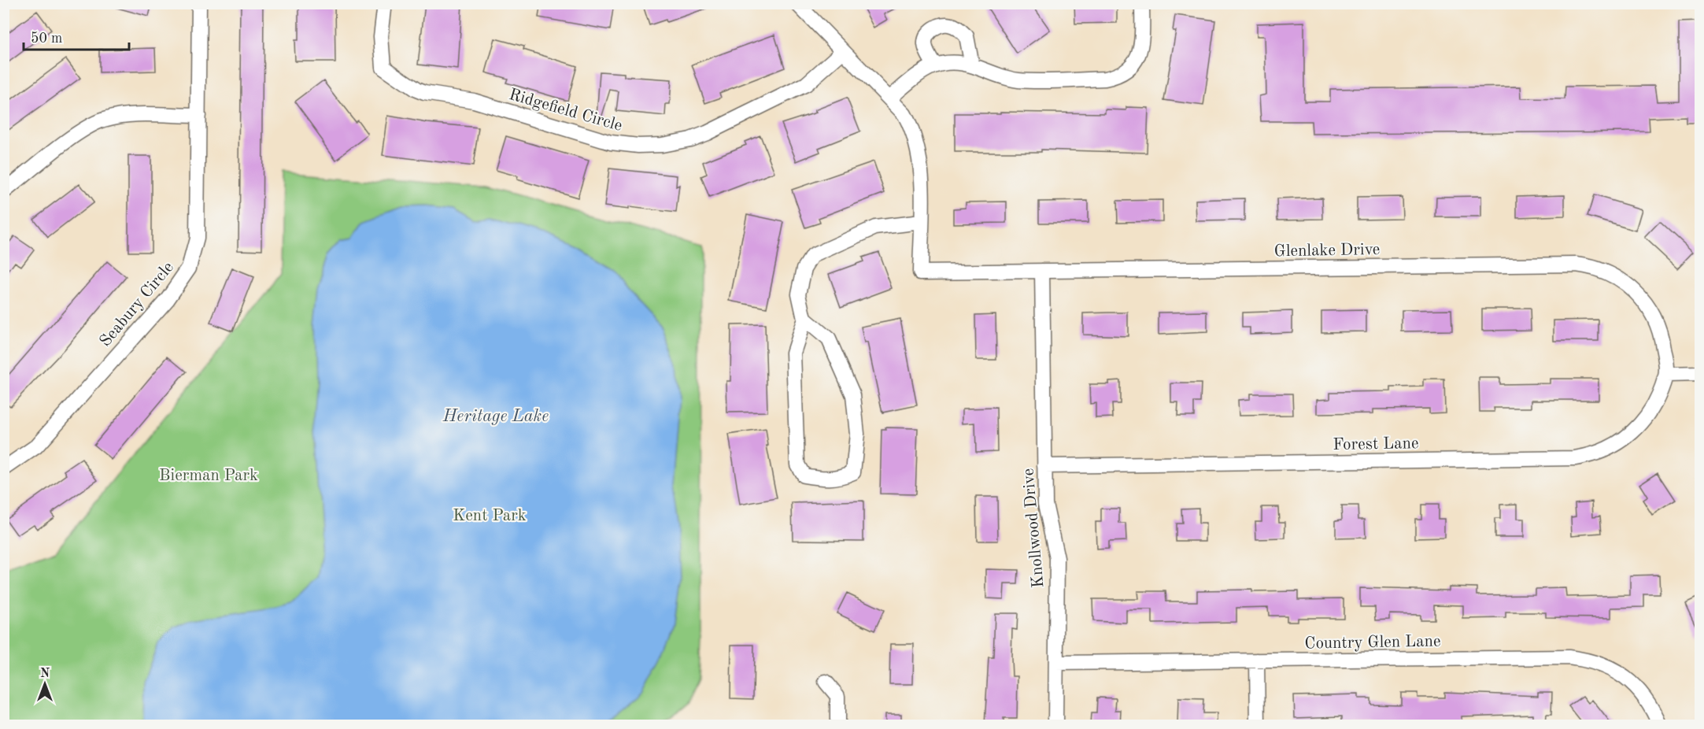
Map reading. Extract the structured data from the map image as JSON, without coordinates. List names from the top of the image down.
{
  "streets": {
    "street": [
      "Ridgefield Circle",
      "Glenlake Drive",
      "Seabury Circle",
      "Forest Lane",
      "Knollwood Drive",
      "Country Glen Lane"
    ]
  },
  "crossings": [
    ["Glenlake Drive", "Forest Lane"],
    ["Glenlake Drive", "Knollwood Drive"],
    ["Forest Lane", "Knollwood Drive"],
    ["Knollwood Drive", "Country Glen Lane"]
  ],
  "water": ["Heritage Lake"],
  "parks": ["Bierman Park", "Kent Park"],
  "scale_bar": "50 m",
  "north": "top"
}
